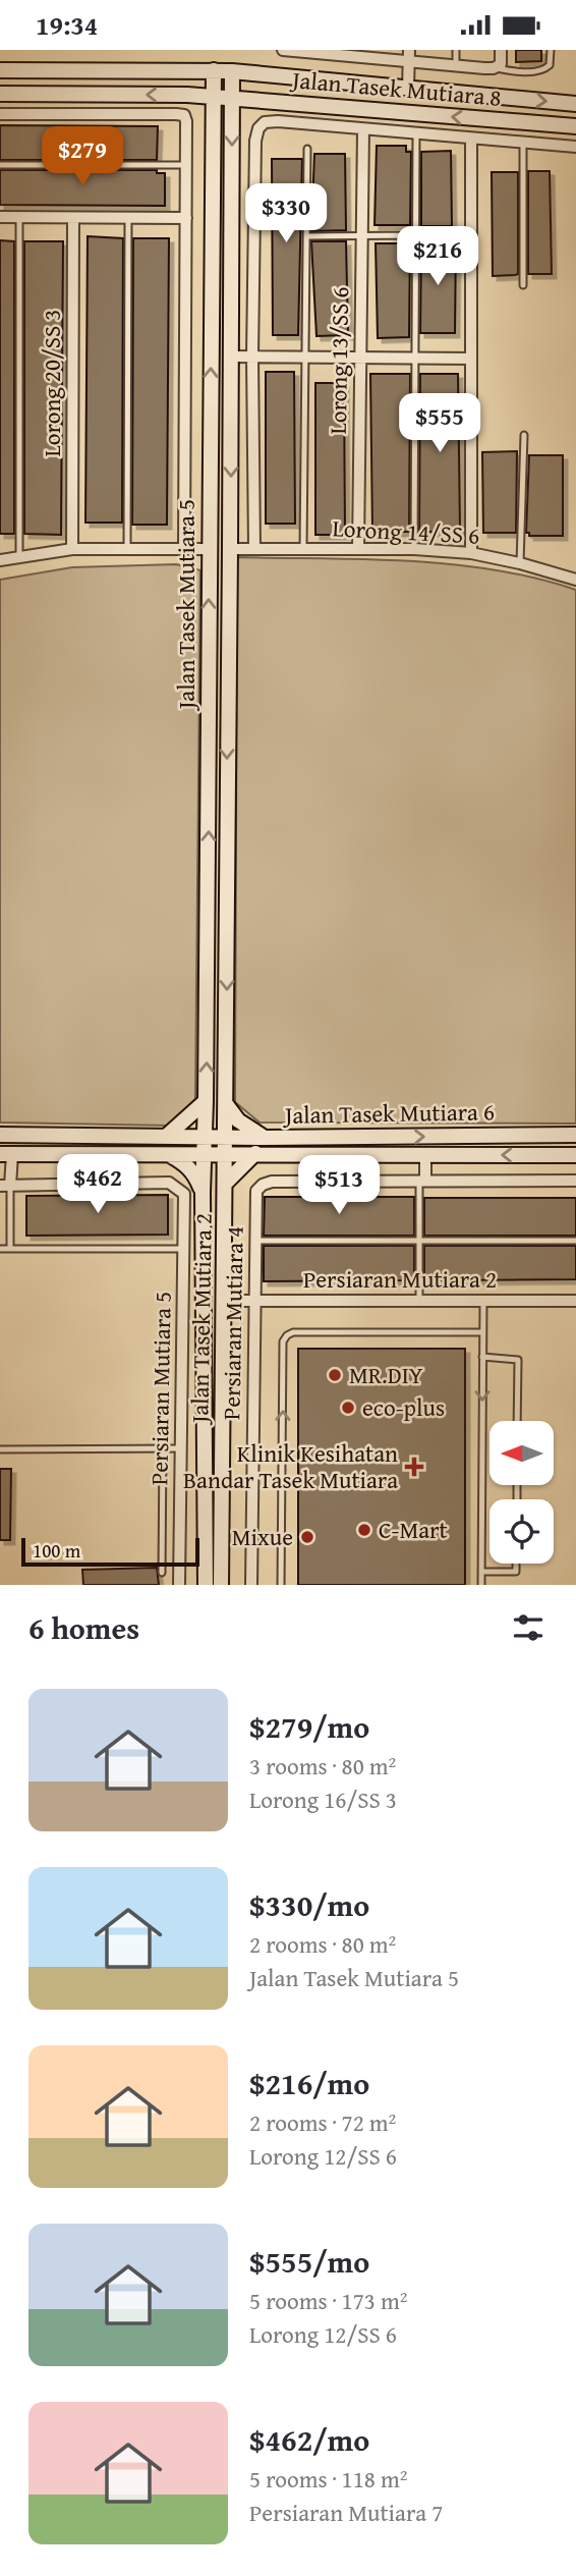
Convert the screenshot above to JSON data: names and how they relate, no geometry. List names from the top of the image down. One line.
{"streets":{"street":["Jalan Tasek Mutiara 8","Lorong 13/SS 6","Lorong 20/SS 3","Lorong 14/SS 6","Jalan Tasek Mutiara 5","Jalan Tasek Mutiara 6","Persiaran Mutiara 2","Jalan Tasek Mutiara 2","Persiaran Mutiara 4","Persiaran Mutiara 5"]},"crossings":[["Jalan Tasek Mutiara 8","Lorong 13/SS 6"],["Jalan Tasek Mutiara 8","Jalan Tasek Mutiara 5"],["Lorong 13/SS 6","Lorong 14/SS 6"],["Lorong 14/SS 6","Jalan Tasek Mutiara 5"],["Jalan Tasek Mutiara 5","Jalan Tasek Mutiara 6"],["Jalan Tasek Mutiara 5","Jalan Tasek Mutiara 2"],["Jalan Tasek Mutiara 6","Jalan Tasek Mutiara 2"],["Persiaran Mutiara 2","Jalan Tasek Mutiara 2"],["Persiaran Mutiara 2","Persiaran Mutiara 4"]],"places":{"other":["MR.DIY","eco-plus","C-Mart","Mixue"],"health":["Klinik Kesihatan Bandar Tasek Mutiara"]},"scale_bar":"100 m","north":"left","page":{"status":"19:34","price":["$279","$330","$216","$555","$462","$513"],"scale":"100 m","heading":"6 homes","list":[{"name":"$279/mo","note":"3 rooms · 80 m² · Lorong 16/SS 3"},{"name":"$330/mo","note":"2 rooms · 80 m² · Jalan Tasek Mutiara 5"},{"name":"$216/mo","note":"2 rooms · 72 m² · Lorong 12/SS 6"},{"name":"$555/mo","note":"5 rooms · 173 m² · Lorong 12/SS 6"},{"name":"$462/mo","note":"5 rooms · 118 m² · Persiaran Mutiara 7"}]}}
